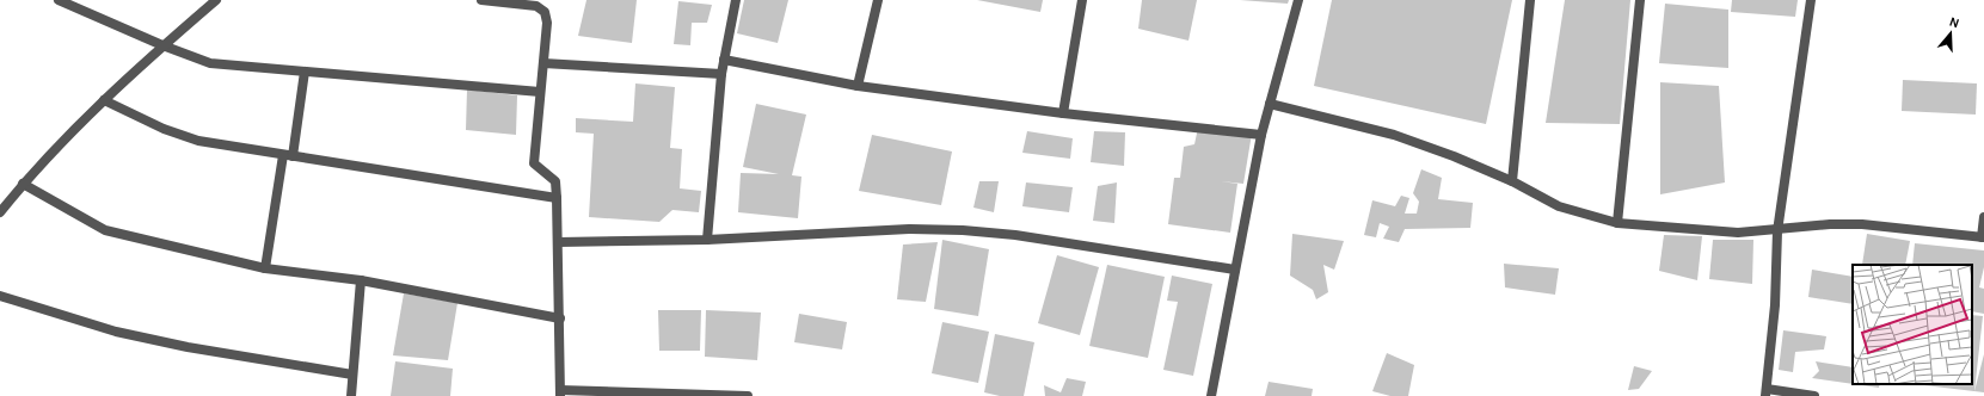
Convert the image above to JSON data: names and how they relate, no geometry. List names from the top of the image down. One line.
{"north":"top"}
